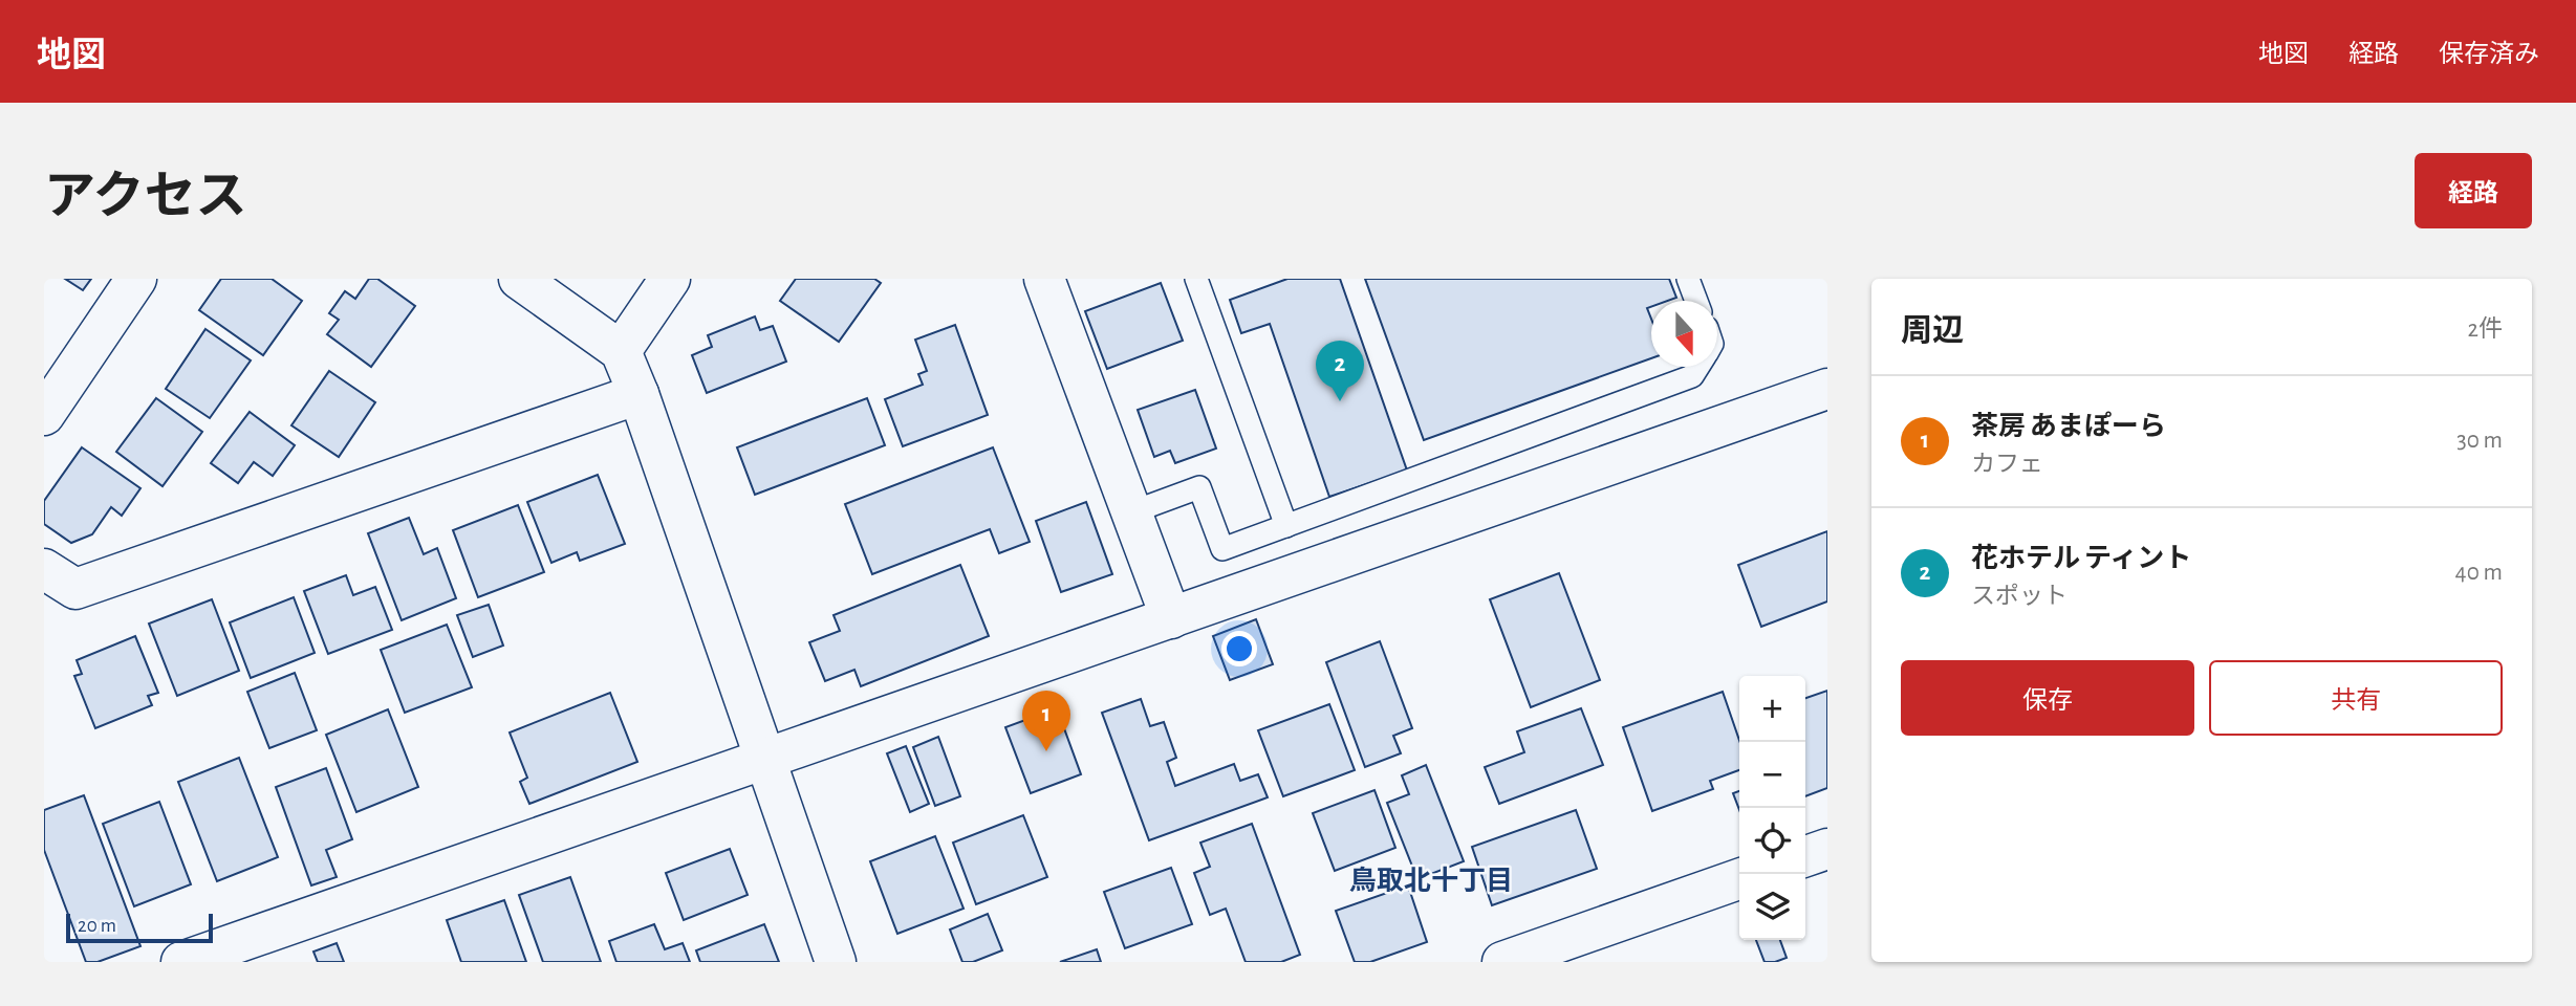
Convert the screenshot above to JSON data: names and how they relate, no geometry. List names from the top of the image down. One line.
{"districts":["鳥取北十丁目"],"scale_bar":"20 m","north":"bottom","page":{"header":"地図","nav":["地図","経路","保存済み"],"title":"アクセス","buttons":["経路",["保存","共有"]],"heading":["周辺","2件"],"pins":["2","1"],"list":[{"mark":"1","name":"茶房 あまぽーら","note":"カフェ","value":"30 m"},{"mark":"2","name":"花ホテル ティント","note":"スポット","value":"40 m"}],"map_buttons":["+","−"],"scale":"20 m"}}
